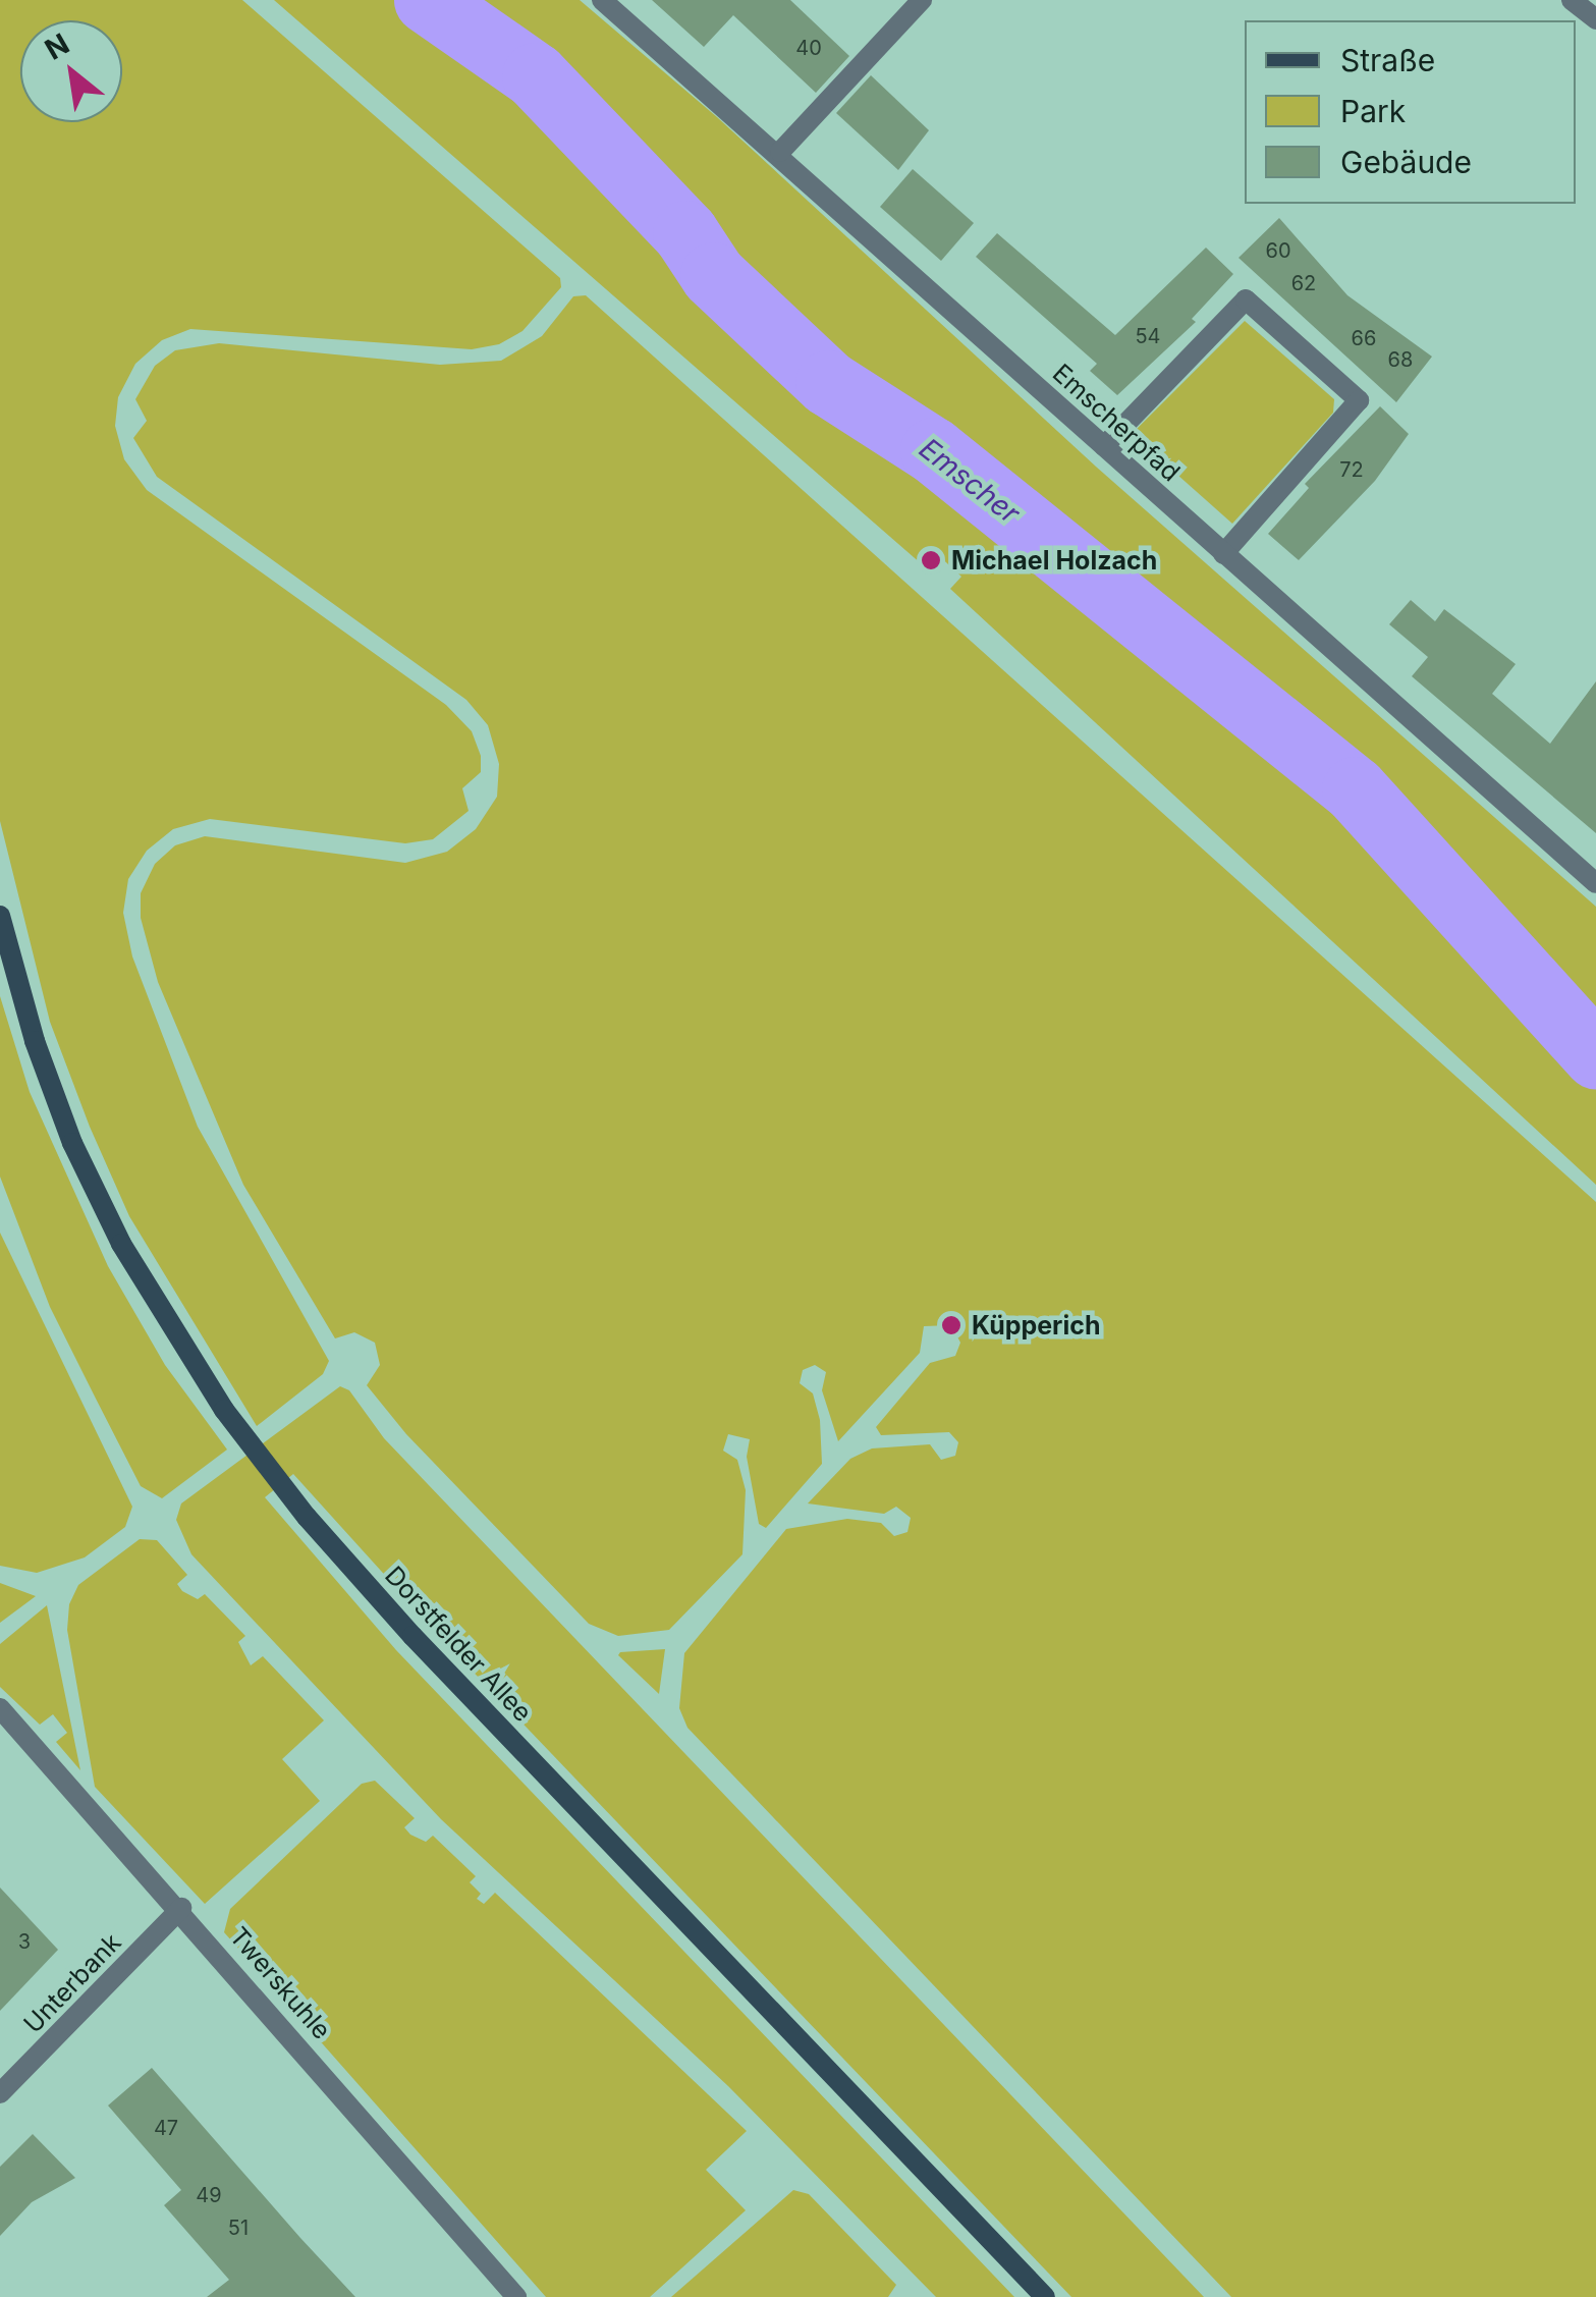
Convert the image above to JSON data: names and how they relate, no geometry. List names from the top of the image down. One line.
{"streets":{"main road":["Dorstfelder Allee"],"street":["Emscherpfad","Unterbank","Twerskuhle"]},"crossings":[["Unterbank","Twerskuhle"]],"water":["Emscher"],"places":["Michael Holzach","Küpperich"],"house_numbers":["40","60","62","54","66","68","72","3","47","49","51"],"legend":["Straße","Park","Gebäude"],"north":"top left"}
